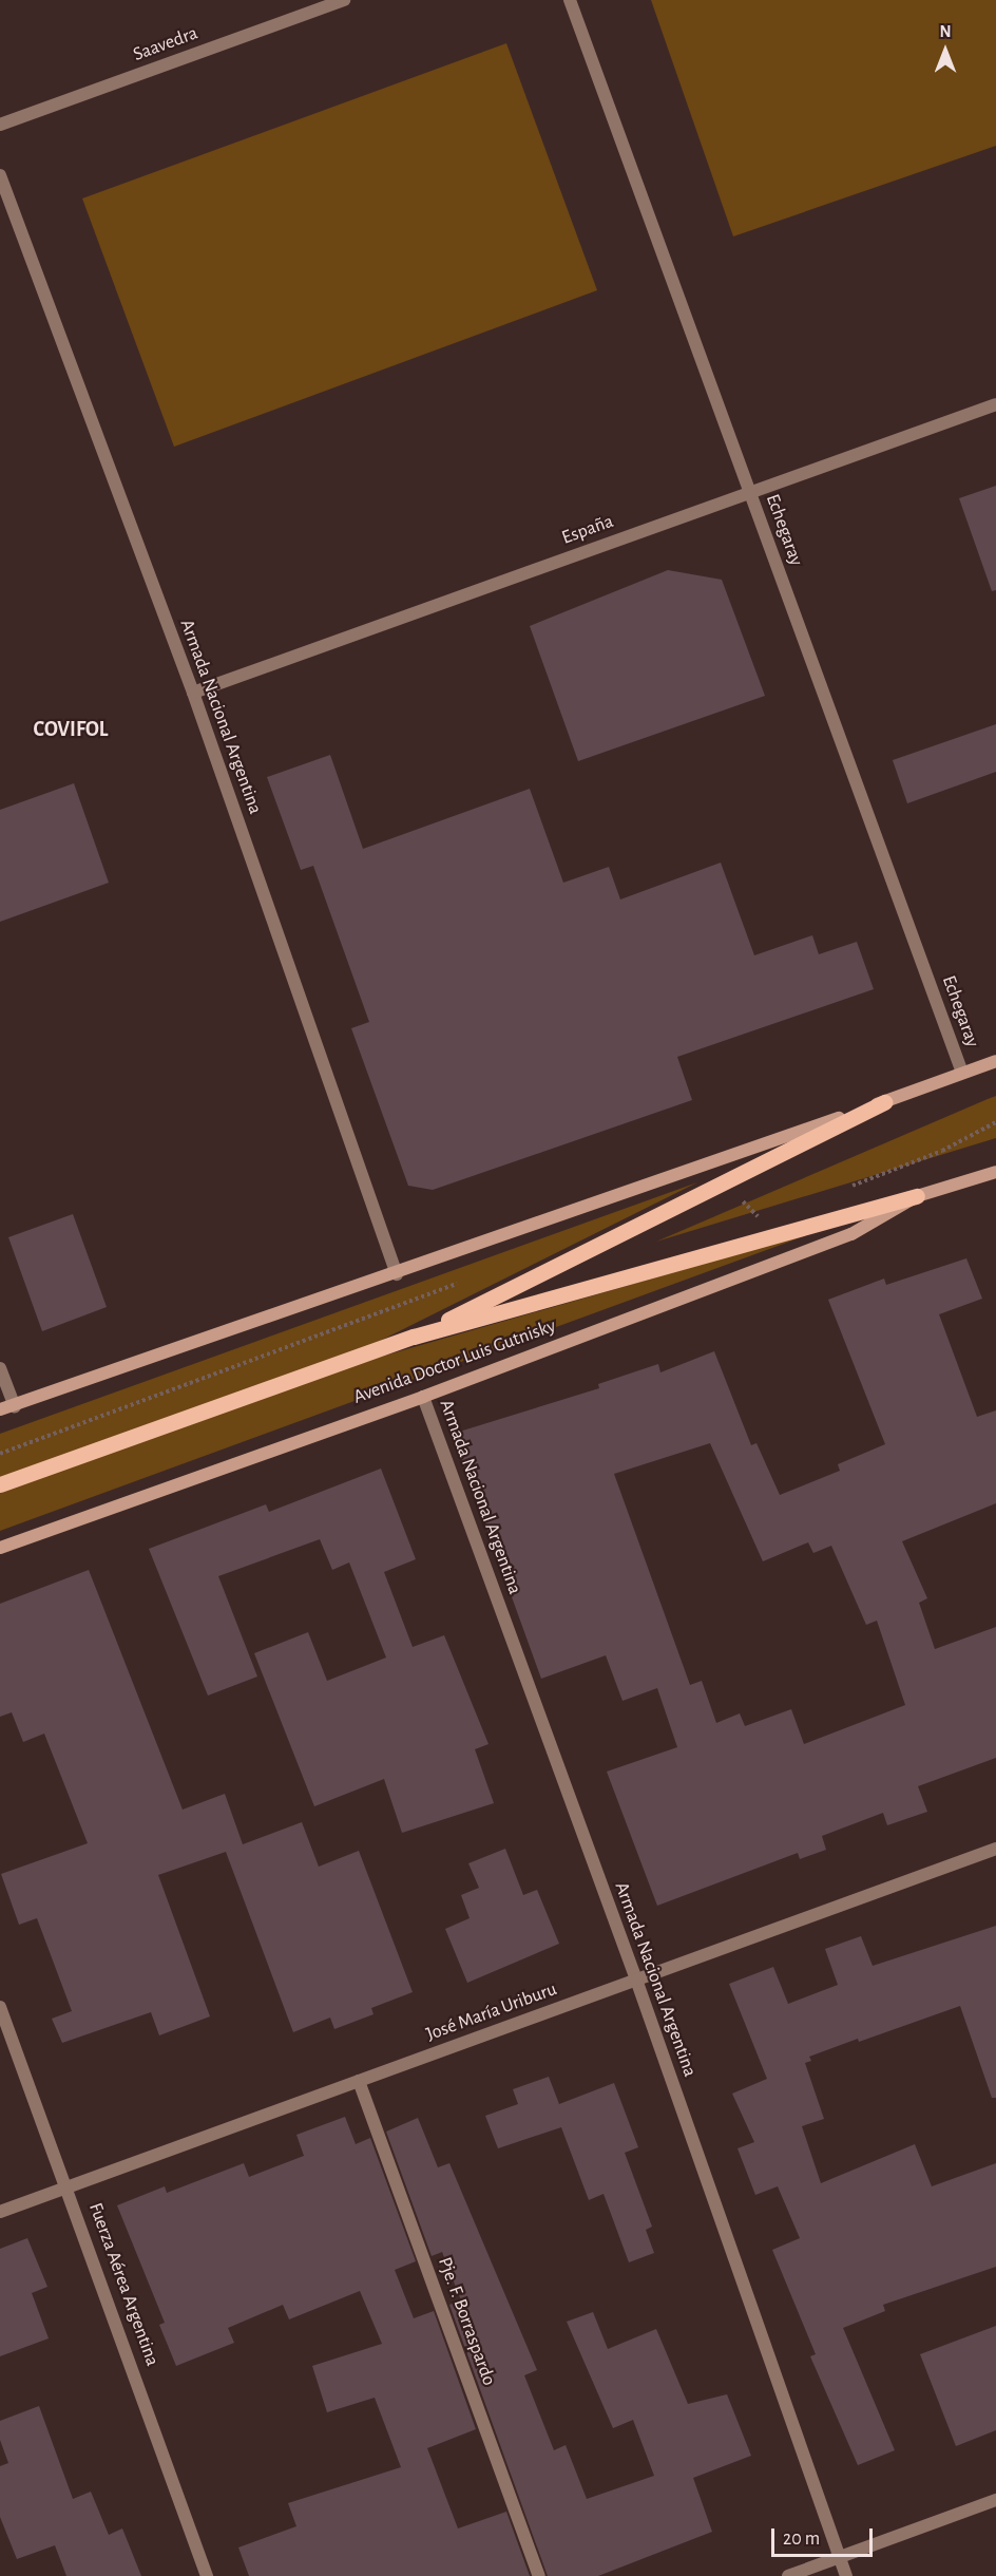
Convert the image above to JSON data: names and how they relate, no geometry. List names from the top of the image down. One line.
{"streets":{"main road":["Avenida Doctor Luis Gutnisky"],"street":["Saavedra","España","Echegaray","Armada Nacional Argentina","José María Uriburu","Fuerza Aérea Argentina","Pje. F. Borraspardo"]},"crossings":[["España","Echegaray"],["España","Armada Nacional Argentina"],["Echegaray","Avenida Doctor Luis Gutnisky"],["Armada Nacional Argentina","Avenida Doctor Luis Gutnisky"],["Armada Nacional Argentina","José María Uriburu"],["José María Uriburu","Fuerza Aérea Argentina"],["José María Uriburu","Pje. F. Borraspardo"]],"districts":["COVIFOL"],"scale_bar":"20 m","north":"top"}
